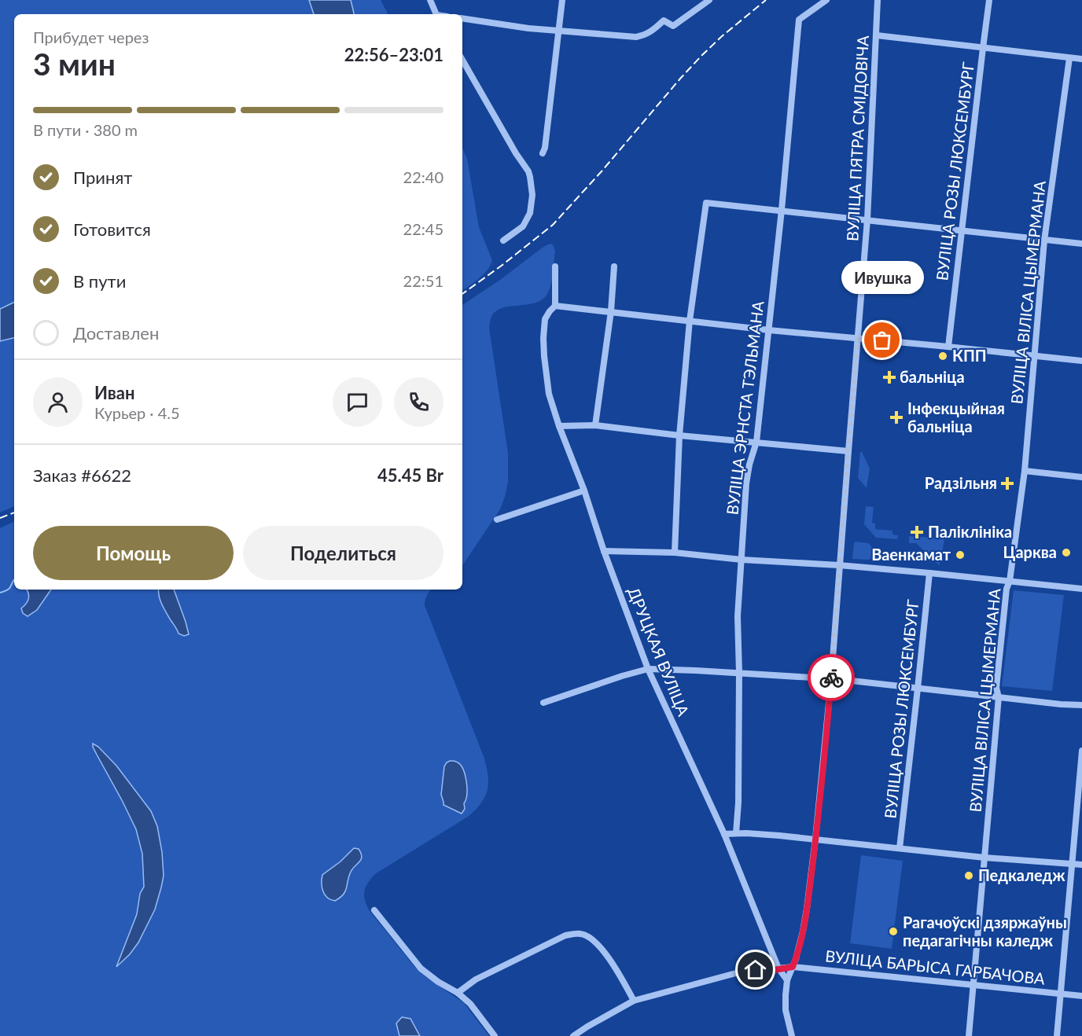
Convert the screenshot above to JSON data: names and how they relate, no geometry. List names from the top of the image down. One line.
{"streets":{"street":["ВУЛІЦА ПЯТРА СМІДОВІЧА","ВУЛІЦА РОЗЫ ЛЮКСЕМБУРГ","ВУЛІЦА ВІЛІСА ЦЫМЕРМАНА","ВУЛІЦА ЭРНСТА ТЭЛЬМАНА","ДРУЦКАЯ ВУЛІЦА","ВУЛІЦА БАРЫСА ГАРБАЧОВА"]},"crossings":[["ВУЛІЦА ПЯТРА СМІДОВІЧА","ДРУЦКАЯ ВУЛІЦА"],["ВУЛІЦА ПЯТРА СМІДОВІЧА","ВУЛІЦА БАРЫСА ГАРБАЧОВА"],["ВУЛІЦА ВІЛІСА ЦЫМЕРМАНА","ВУЛІЦА БАРЫСА ГАРБАЧОВА"],["ДРУЦКАЯ ВУЛІЦА","ВУЛІЦА БАРЫСА ГАРБАЧОВА"]],"places":{"other":["Ивушка","КПП","Царква","Ваенкамат","Педкаледж","Рагачоўскі дзяржаўны педагагічны каледж"],"health":["бальніца","Інфекцыйная бальніца","Радзільня","Паліклініка"]},"page":{"heading":["3 мин","Прибудет через","22:56–23:01"],"panel":["Иван","Курьер · 4.5","Заказ #6622","45.45 Br"],"bar":"В пути · 380 m","list":[["Принят","22:40"],["Готовится","22:45"],["В пути","22:51"],"Доставлен"],"bubble":"Ивушка","buttons":["Помощь","Поделиться"]}}
